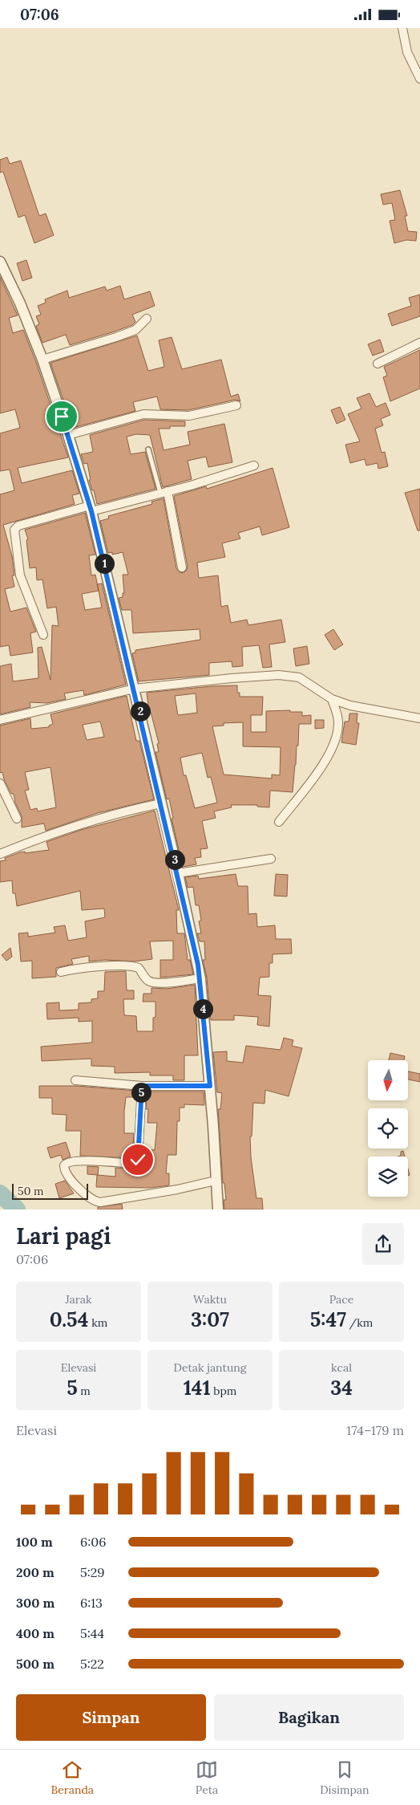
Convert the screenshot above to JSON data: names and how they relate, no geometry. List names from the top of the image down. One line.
{"scale_bar":"50 m","north":"bottom","page":{"status":"07:06","pins":["1","2","3","4","5"],"scale":"50 m","heading":["Lari pagi","07:06"],"stats":[["Jarak","0.54 km"],["Waktu","3:07"],["Pace","5:47 /km"],["Elevasi","5 m"],["Detak jantung","141 bpm"],["kcal","34"]],"chart":["Elevasi","174–179 m"],"list":[{"name":"100 m","note":"6:06"},{"name":"200 m","note":"5:29"},{"name":"300 m","note":"6:13"},{"name":"400 m","note":"5:44"},{"name":"500 m","note":"5:22"}],"buttons":["Simpan","Bagikan"],"tabs":["Beranda","Peta","Disimpan"]}}
